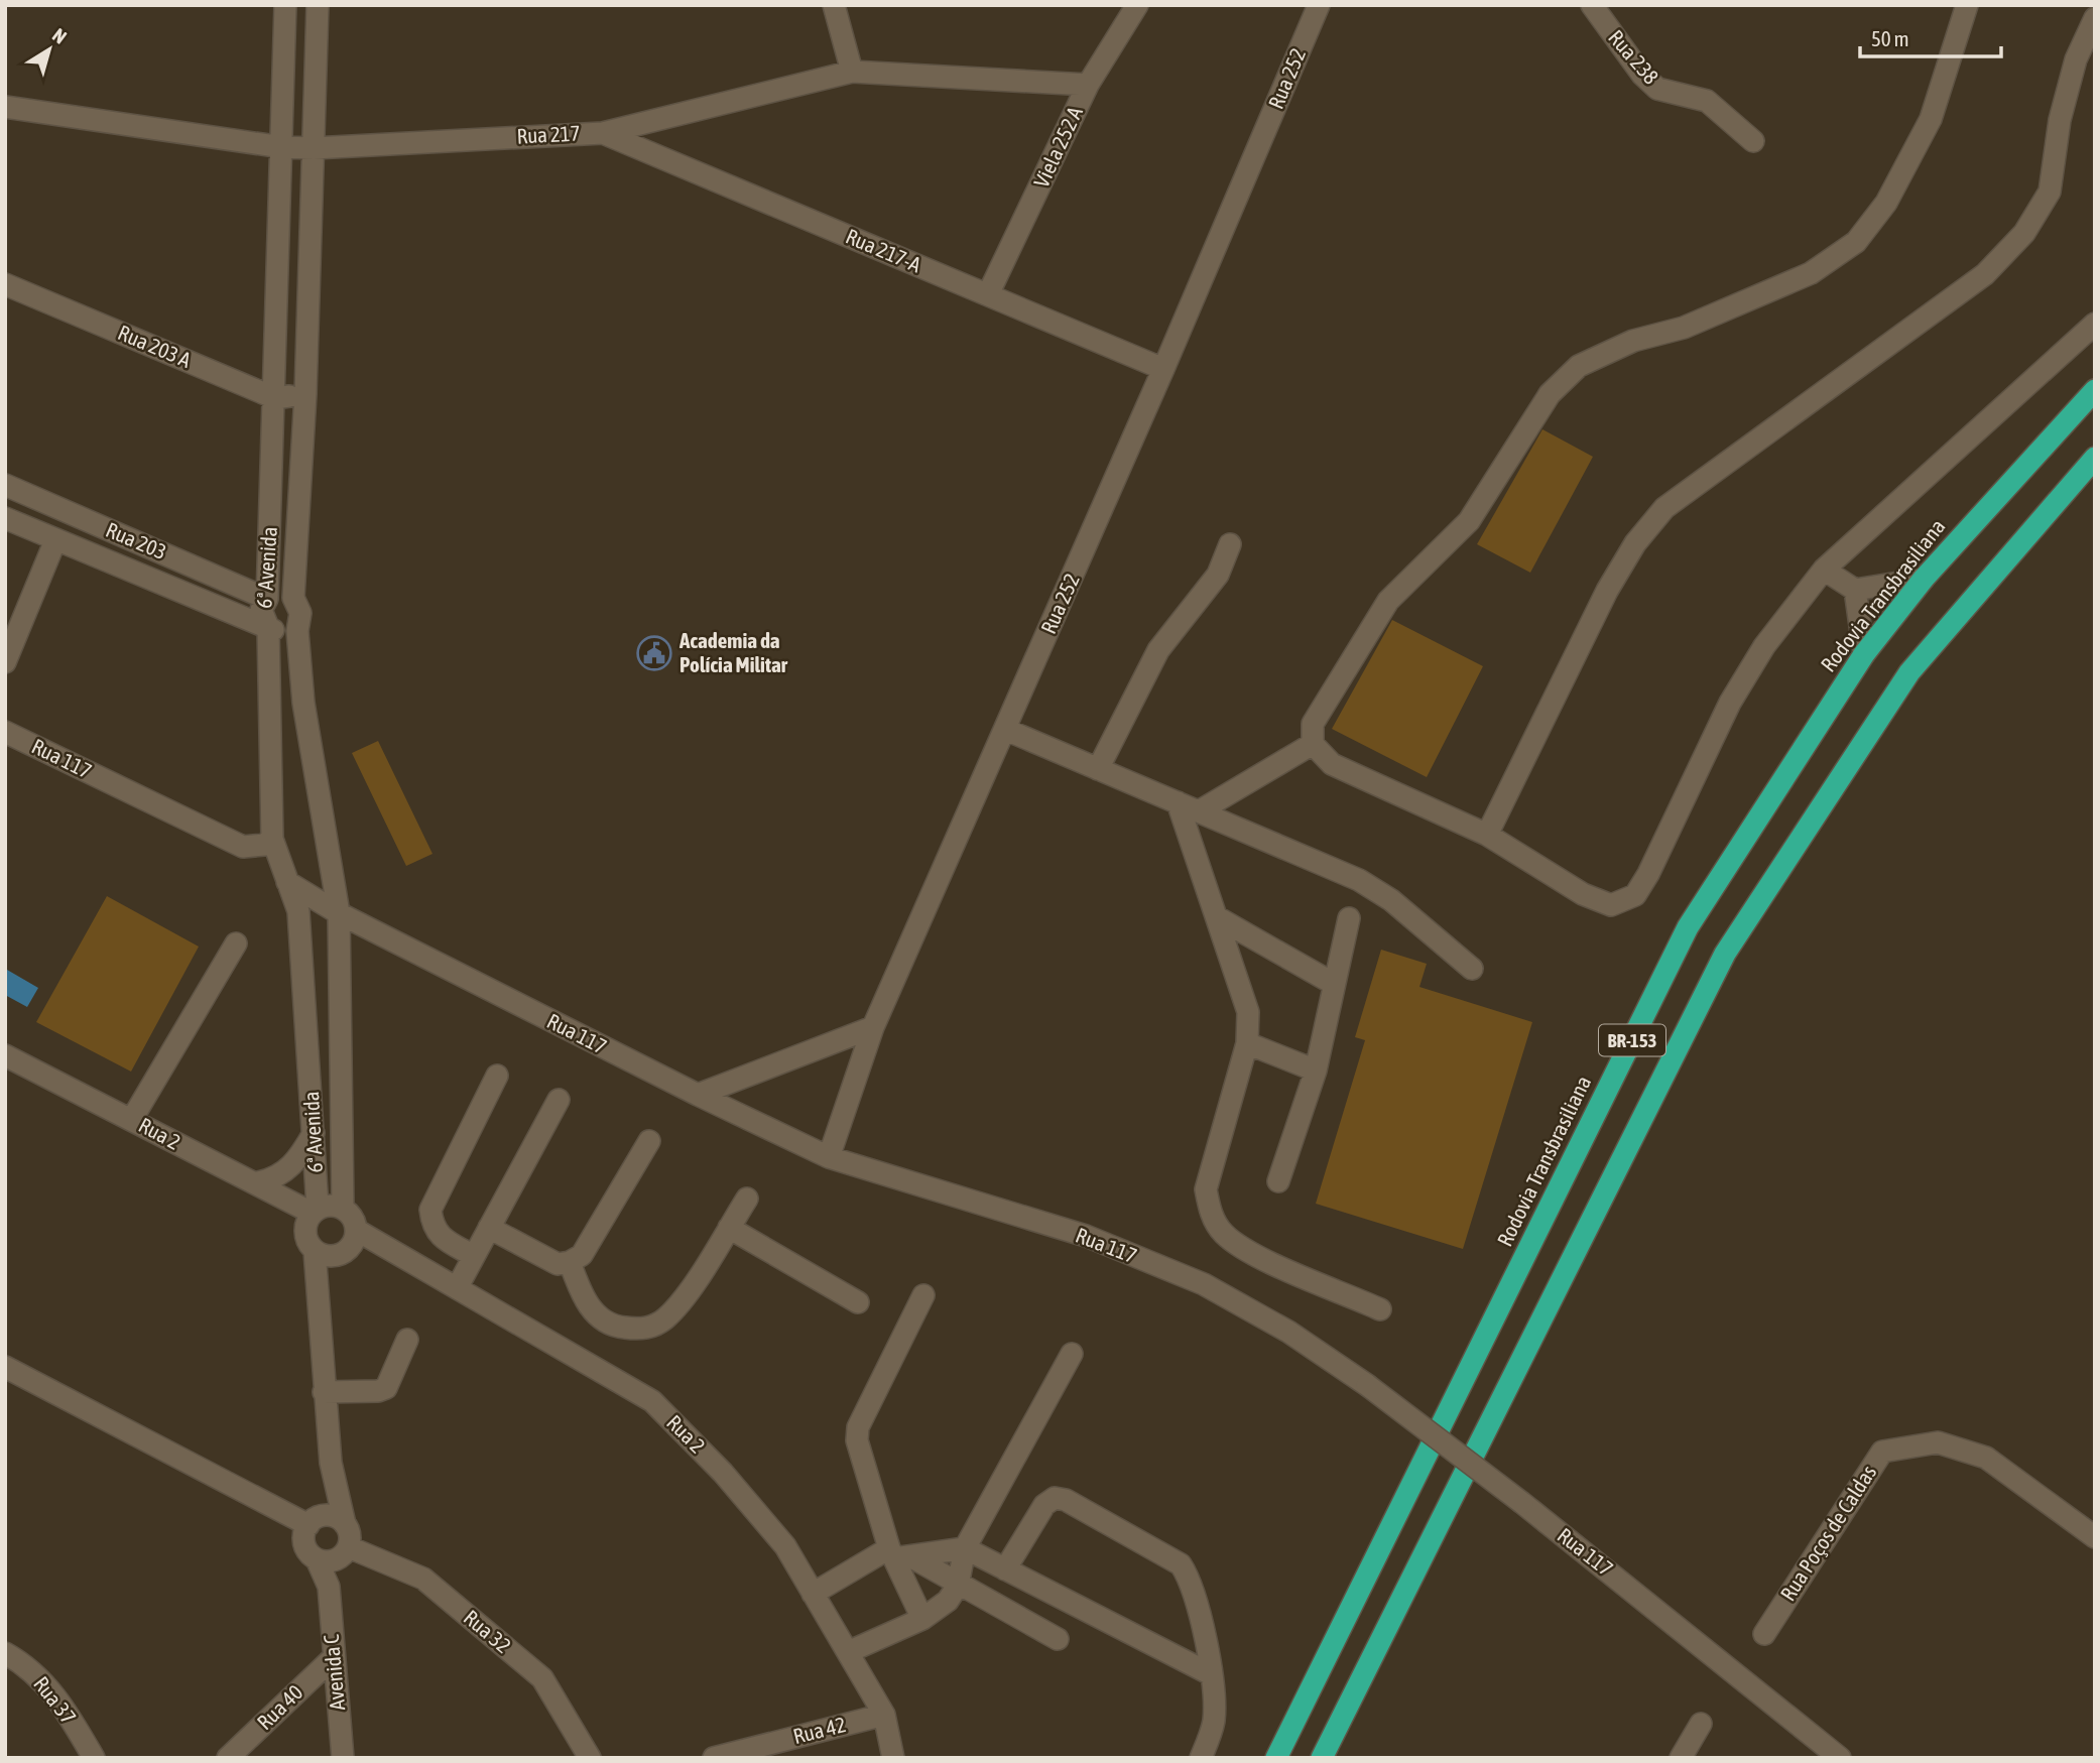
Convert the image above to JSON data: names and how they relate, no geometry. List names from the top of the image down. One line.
{"streets":{"highway":["Rodovia Transbrasiliana","BR-153"],"street":["Rua 238","Rua 252","Rua 217","Viela 252 A","Rua 217-A","Rua 203 A","Rua 203","6ª Avenida","Rua 117","Rua 2","Rua Poços de Caldas","Rua 32","Avenida C","Rua 37","Rua 40","Rua 42"]},"crossings":[["Rua 252","Rua 217-A"],["Rua 252","Rua 117"],["Rua 217","Viela 252 A"],["Rua 217","Rua 217-A"],["Rua 217","6ª Avenida"],["Viela 252 A","Rua 217-A"],["Rua 203 A","6ª Avenida"],["Rua 203","6ª Avenida"],["6ª Avenida","Rua 117"],["6ª Avenida","Rua 2"],["Rua 2","Rua 42"],["Rua 32","Avenida C"],["Avenida C","Rua 40"]],"places":{"public building":["Academia da Polícia Militar"]},"scale_bar":"50 m","north":"top right"}
